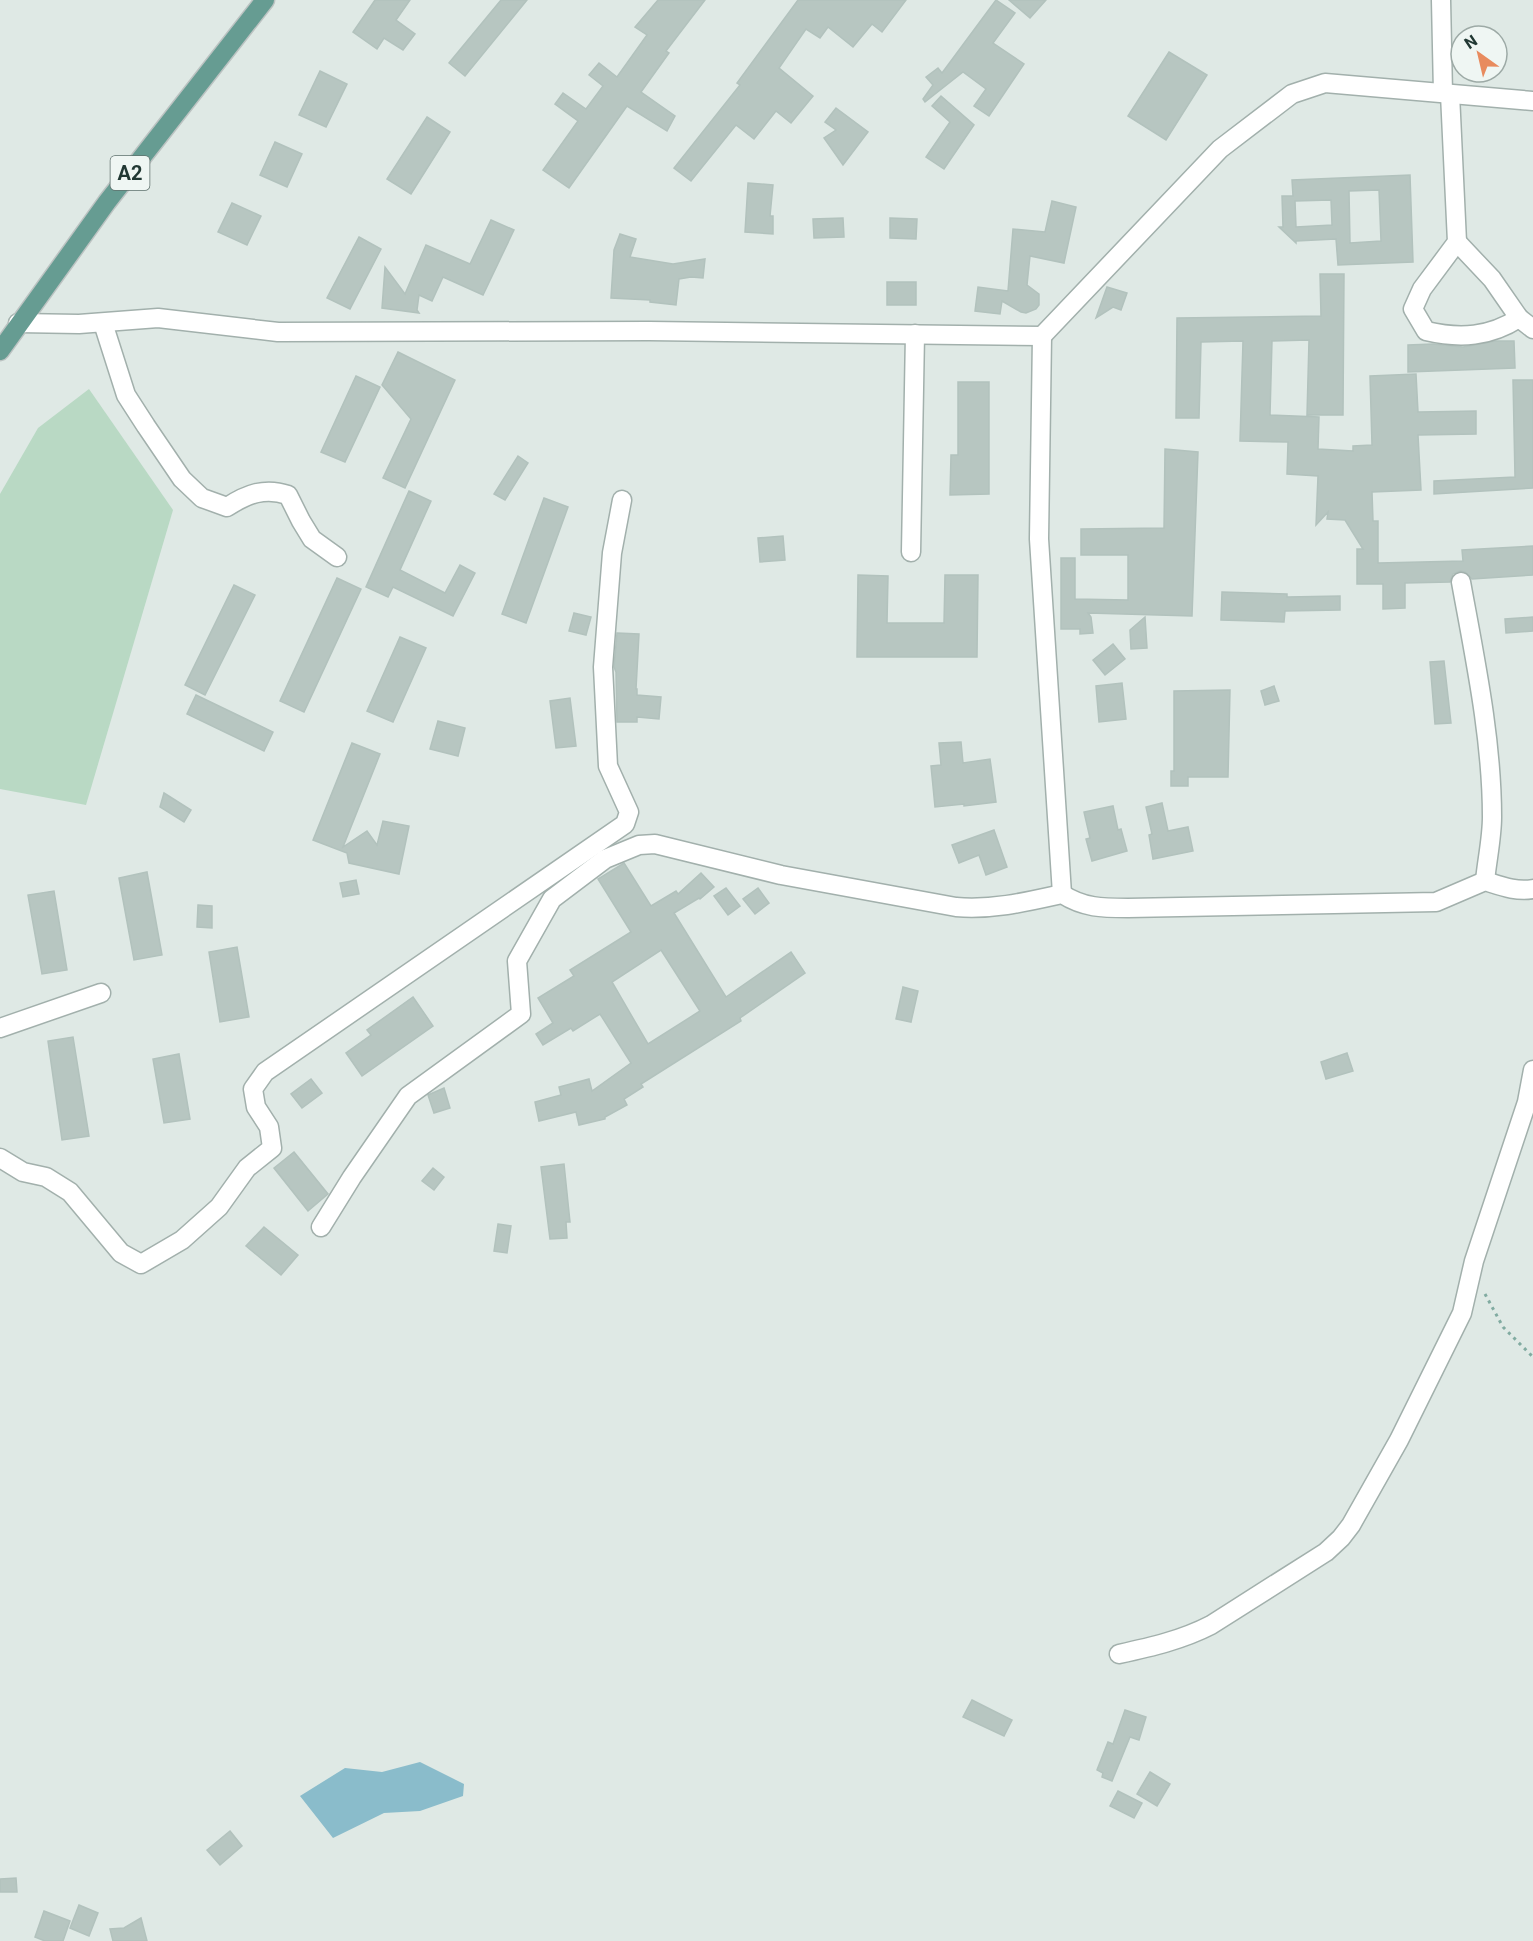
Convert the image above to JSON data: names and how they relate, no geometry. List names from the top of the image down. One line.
{"streets":{"main road":["A2"]},"north":"top left"}
